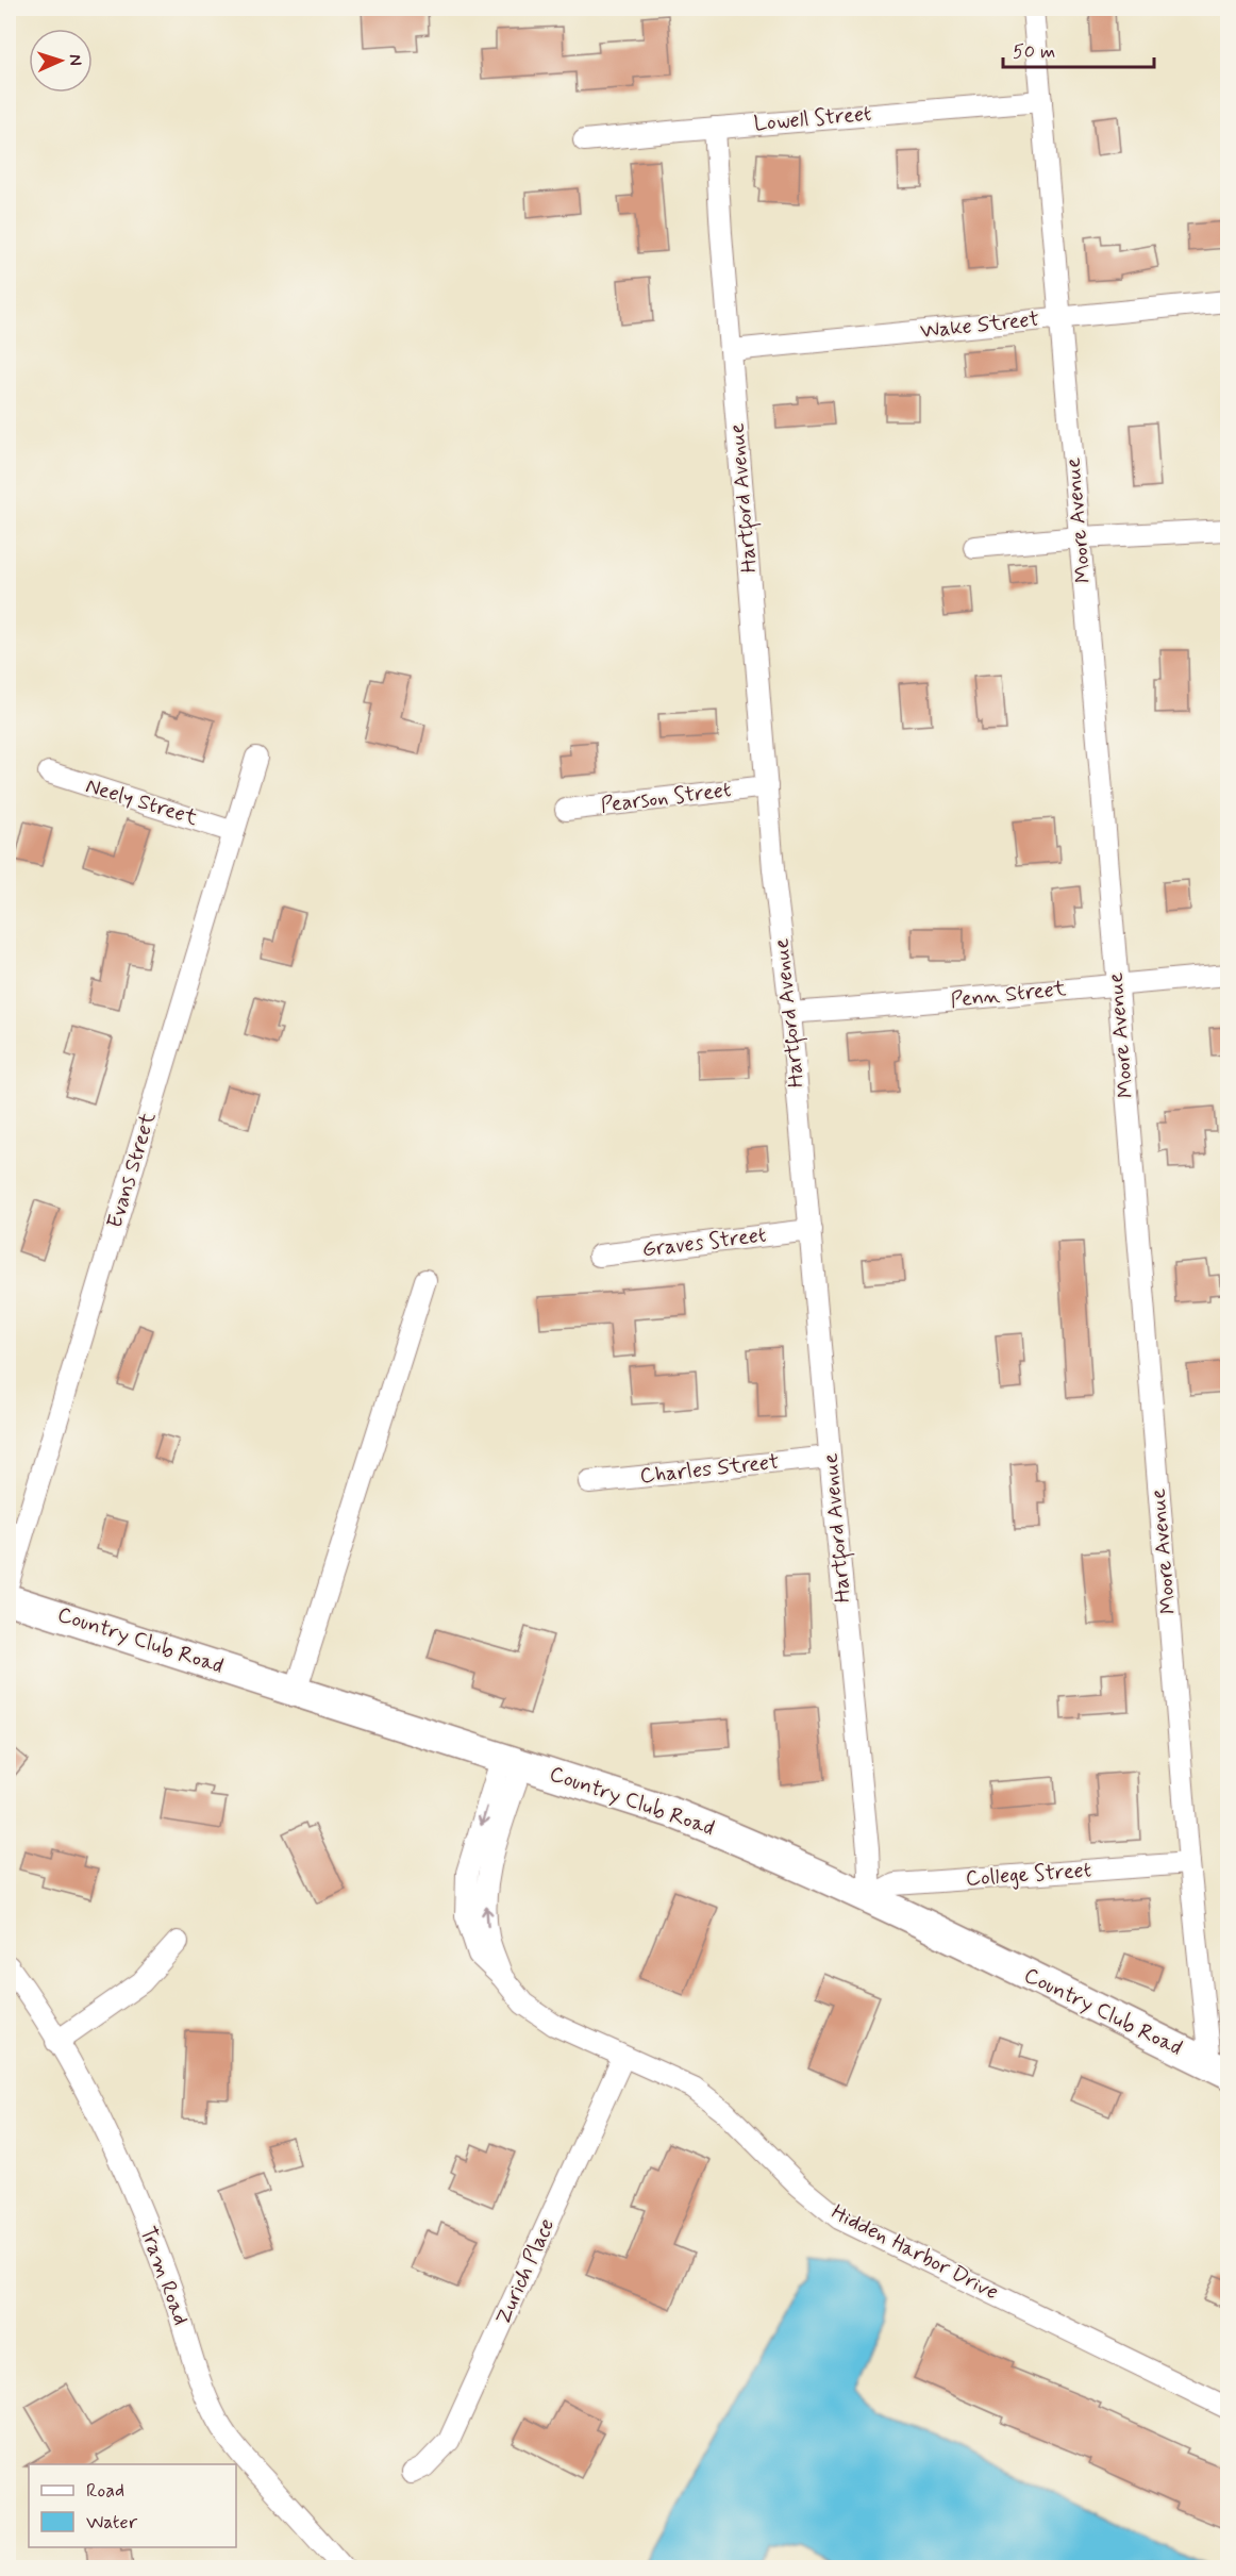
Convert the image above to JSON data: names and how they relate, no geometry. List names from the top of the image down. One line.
{"streets":{"street":["Lowell Street","Wake Street","Hartford Avenue","Moore Avenue","Pearson Street","Neely Street","Penn Street","Evans Street","Graves Street","Charles Street","Country Club Road","College Street","Hidden Harbor Drive","Zurich Place","Tram Road"]},"crossings":[["Lowell Street","Hartford Avenue"],["Lowell Street","Moore Avenue"],["Wake Street","Hartford Avenue"],["Wake Street","Moore Avenue"],["Hartford Avenue","Pearson Street"],["Hartford Avenue","Penn Street"],["Hartford Avenue","Graves Street"],["Hartford Avenue","Charles Street"],["Hartford Avenue","Country Club Road"],["Hartford Avenue","College Street"],["Moore Avenue","Penn Street"],["Moore Avenue","Country Club Road"],["Moore Avenue","College Street"],["Neely Street","Evans Street"],["Country Club Road","College Street"],["Country Club Road","Hidden Harbor Drive"],["Hidden Harbor Drive","Zurich Place"]],"legend":["Road","Water"],"scale_bar":"50 m","north":"right"}
